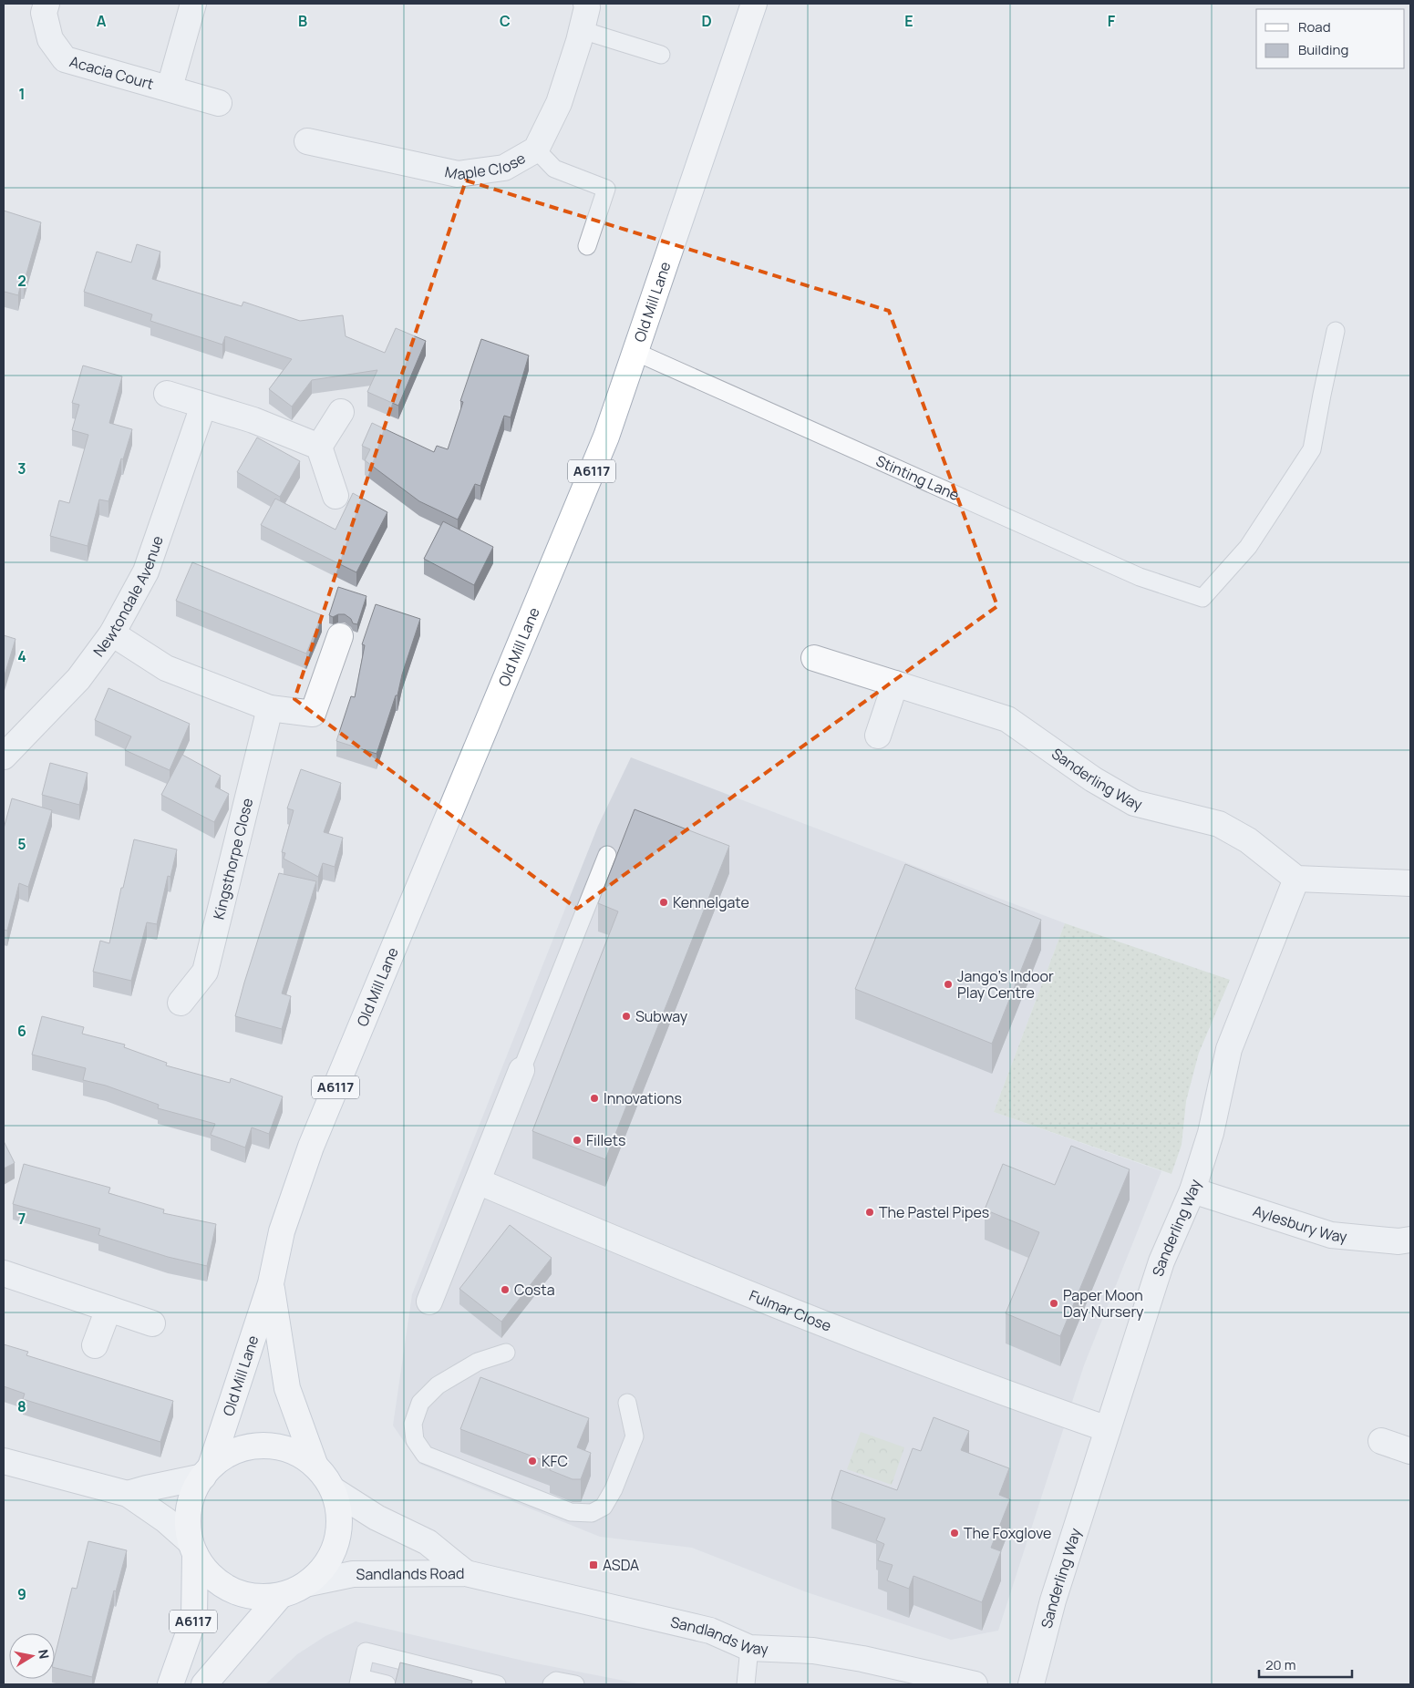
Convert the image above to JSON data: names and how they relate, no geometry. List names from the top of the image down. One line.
{"streets":{"main road":["Old Mill Lane","A6117"],"street":["Acacia Court","Maple Close","Newtondale Avenue","Sanderling Way","Kingsthorpe Close","Aylesbury Way","Fulmar Close","Sandlands Road","Sandlands Way"],"lane":["Stinting Lane"]},"crossings":[["Old Mill Lane","Stinting Lane"],["Old Mill Lane","Sandlands Road"],["Sanderling Way","Aylesbury Way"],["Sanderling Way","Fulmar Close"],["Sandlands Road","Sandlands Way"]],"places":{"other":["Kennelgate","Jango's Indoor Play Centre","Subway","Innovations","Fillets","The Pastel Pipes","Costa","Paper Moon Day Nursery","KFC","The Foxglove"],"transit":["ASDA"]},"legend":["Road","Building"],"scale_bar":"20 m","north":"right","grid":{"columns":["A","B","C","D","E","F"],"rows":["1","2","3","4","5","6","7","8","9"]}}
